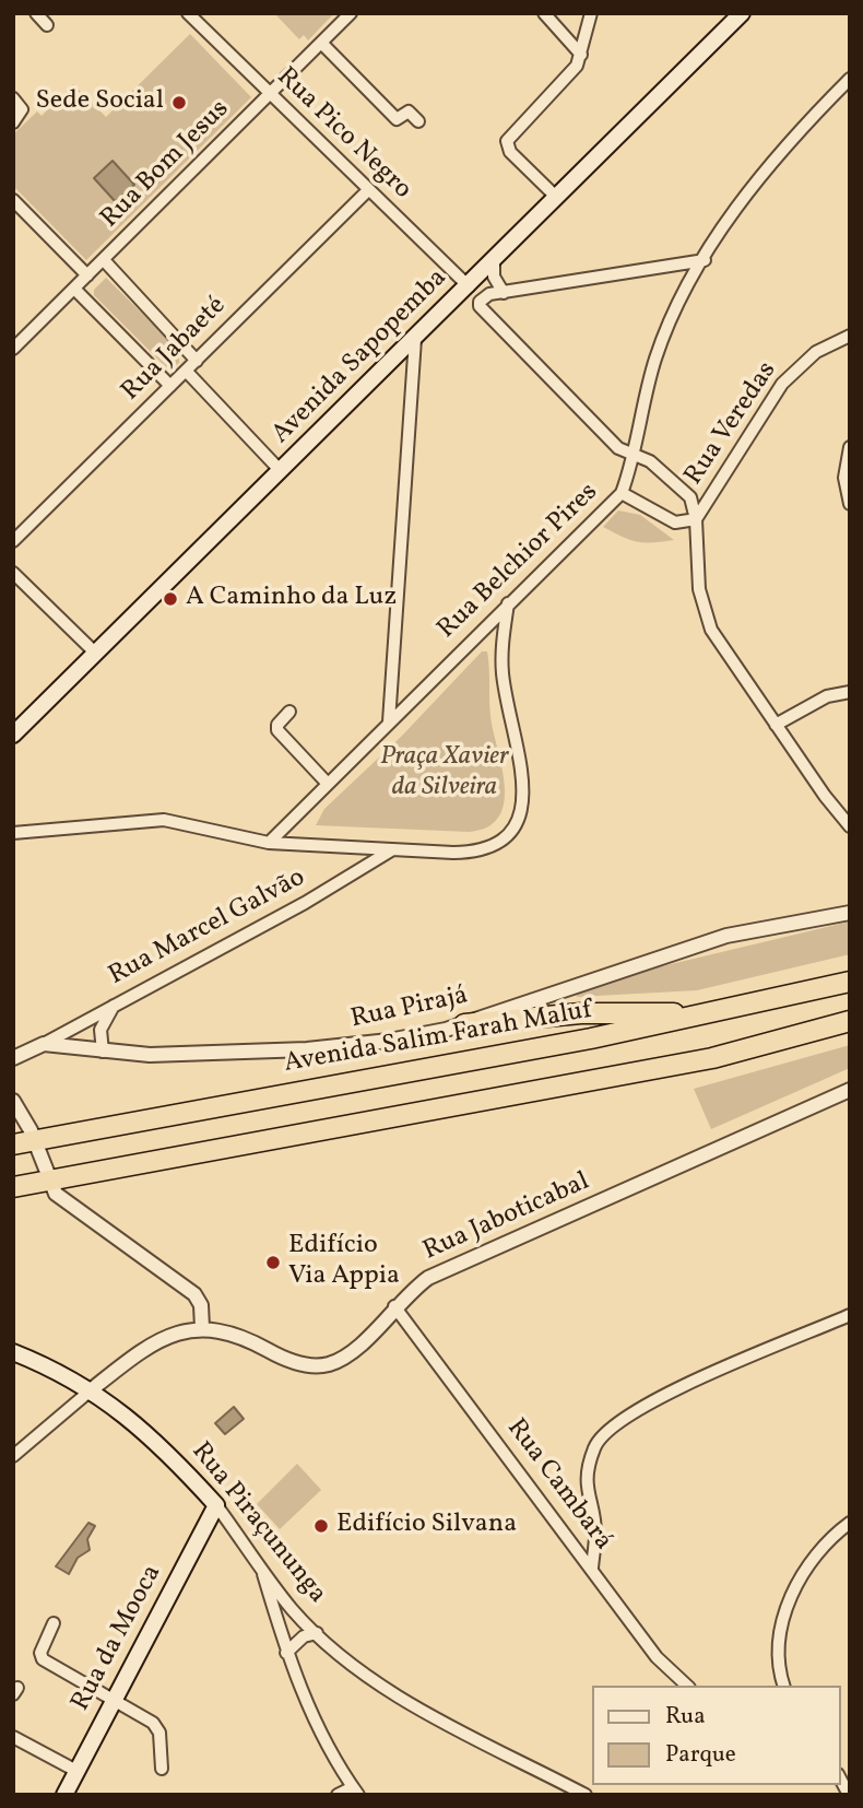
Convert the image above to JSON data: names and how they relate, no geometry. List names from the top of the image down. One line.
{"streets":{"highway":["Avenida Salim Farah Maluf"],"main road":["Avenida Sapopemba","Rua Piraçununga","Rua da Mooca"],"street":["Rua Pico Negro","Rua Bom Jesus","Rua Jabaeté","Rua Veredas","Rua Belchior Pires","Rua Marcel Galvão","Rua Pirajá","Rua Jaboticabal","Rua Cambará"]},"crossings":[["Rua Pico Negro","Rua Bom Jesus"],["Rua Pico Negro","Rua Jabaeté"],["Rua Pico Negro","Avenida Sapopemba"],["Rua Marcel Galvão","Rua Pirajá"],["Rua Jaboticabal","Rua Cambará"],["Rua Jaboticabal","Rua Piraçununga"],["Rua Piraçununga","Rua da Mooca"]],"parks":["Praça Xavier da Silveira"],"places":["Sede Social","A Caminho da Luz","Edifício Via Appia","Edifício Silvana"],"legend":["Rua","Parque"]}
